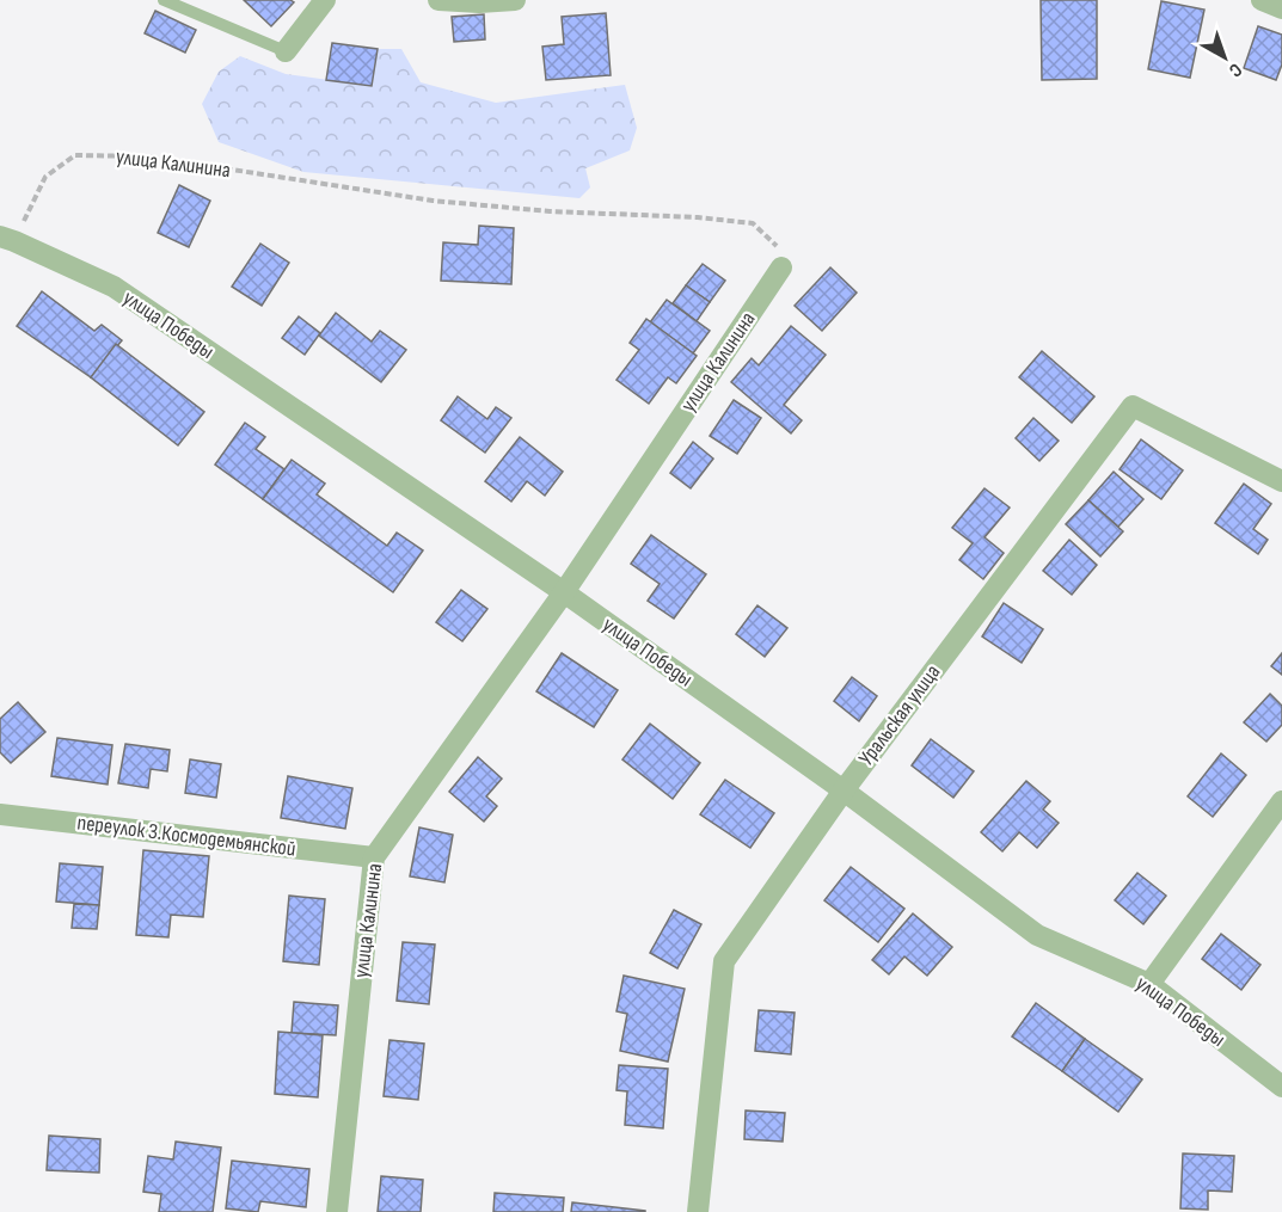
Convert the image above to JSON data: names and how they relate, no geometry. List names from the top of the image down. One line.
{"streets":{"street":["улица Калинина","улица Победы","Уральская улица","переулок З.Космодемьянской"]},"crossings":[["улица Калинина","улица Победы"],["улица Калинина","переулок З.Космодемьянской"],["улица Победы","Уральская улица"]],"north":"bottom right"}
